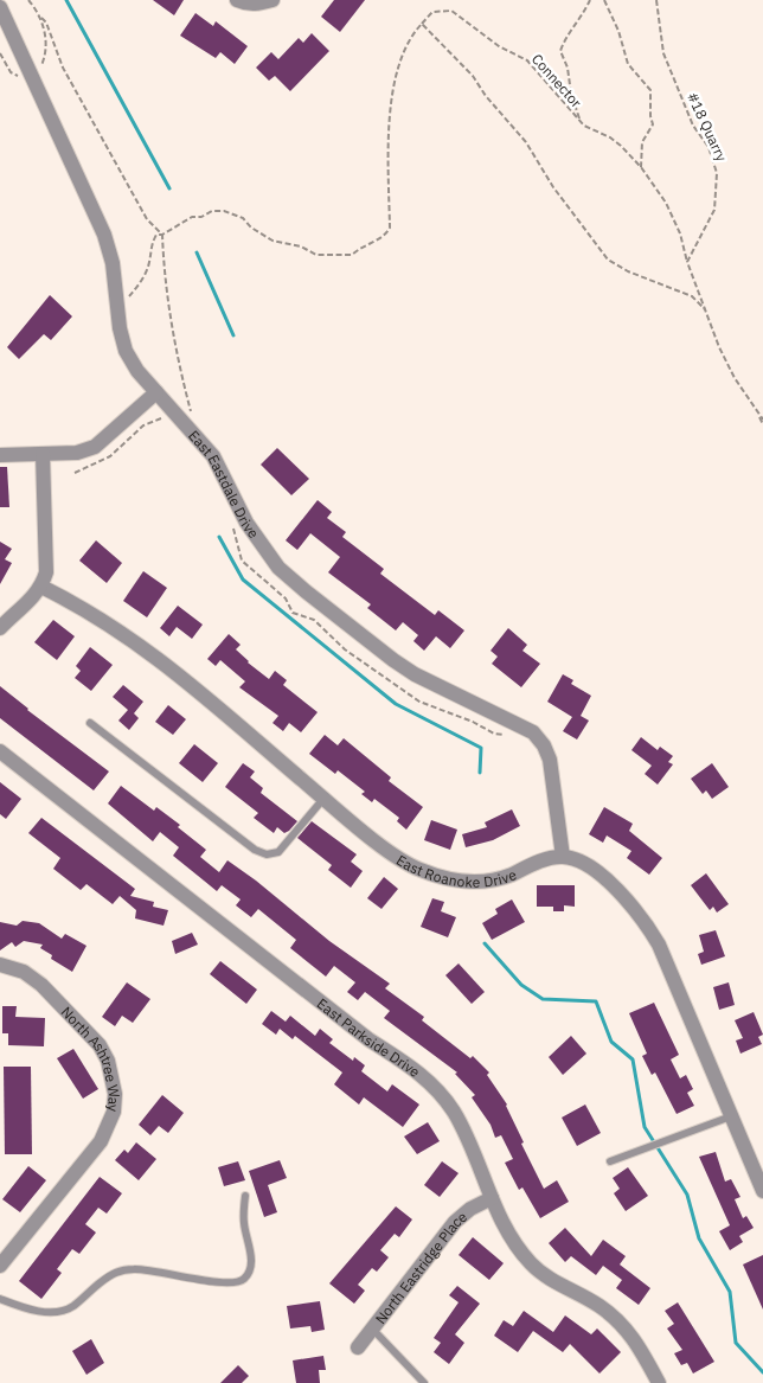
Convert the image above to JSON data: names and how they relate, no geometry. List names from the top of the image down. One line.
{"streets":{"street":["East Eastdale Drive","East Roanoke Drive","East Parkside Drive","North Ashtree Way","North Eastridge Place"],"path":["Connector","#18 Quarry"]},"crossings":[["Connector","#18 Quarry"],["East Eastdale Drive","East Roanoke Drive"],["East Parkside Drive","North Eastridge Place"]]}
